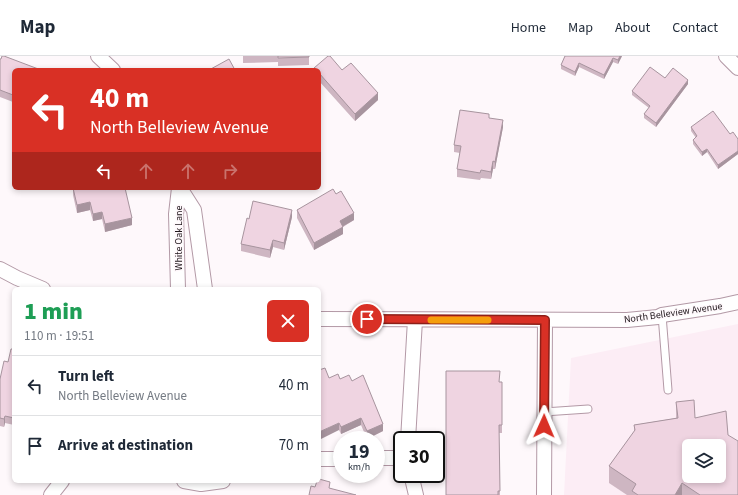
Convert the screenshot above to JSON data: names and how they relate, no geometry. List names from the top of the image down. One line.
{"streets":{"street":["White Oak Lane","North Belleview Avenue"]},"page":{"header":"Map","nav":["Home","Map","About","Contact"],"turn":["40 m","North Belleview Avenue"],"heading":["1 min","110 m · 19:51"],"list":[{"name":"Turn left","note":"North Belleview Avenue","value":"40 m"},{"name":"Arrive at destination","value":"70 m"}],"speed":"19 km/h","limit":"30"}}
